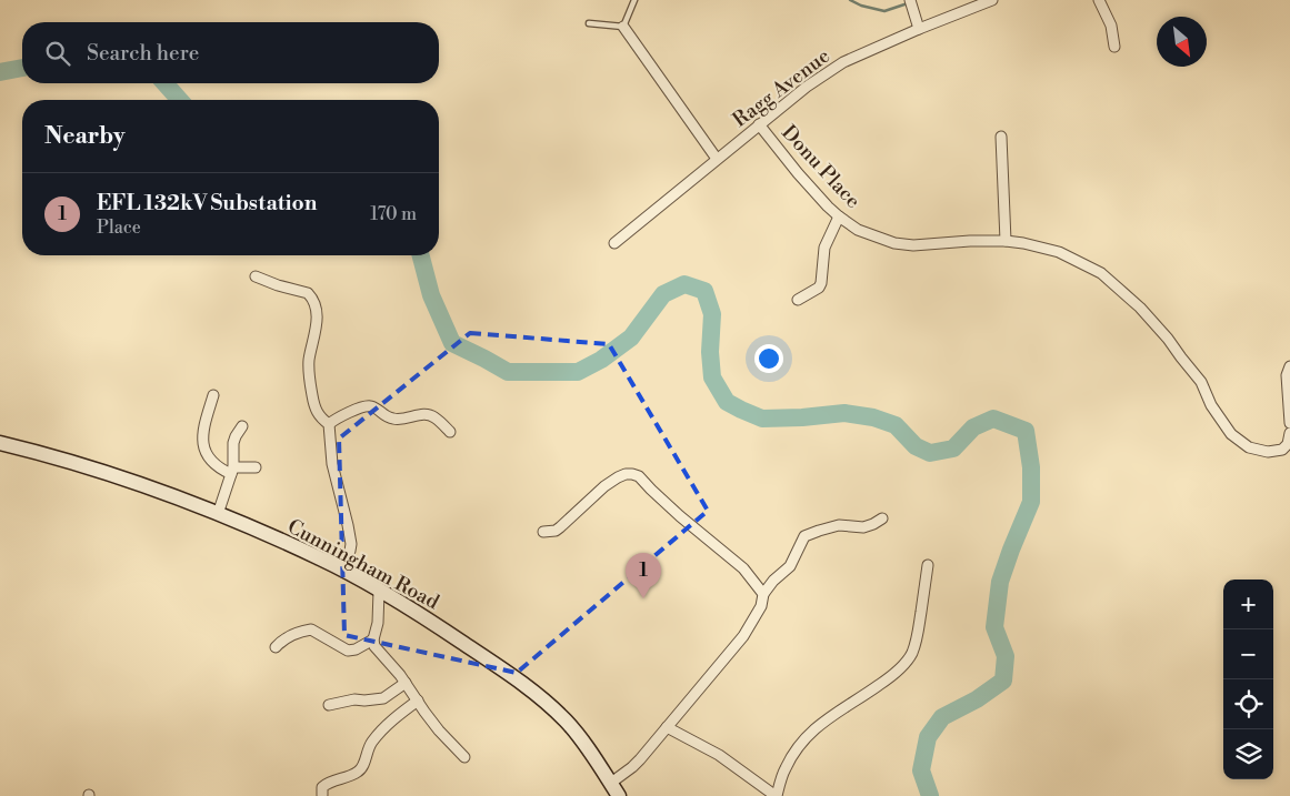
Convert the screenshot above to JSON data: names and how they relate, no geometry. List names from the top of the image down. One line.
{"streets":{"main road":["Cunningham Road"],"street":["Ragg Avenue","Donu Place"]},"crossings":[["Ragg Avenue","Donu Place"]],"north":"bottom right","page":{"search":"Search here","heading":"Nearby","list":[{"mark":"1","name":"EFL 132kV Substation","note":"Place","value":"170 m"}],"pins":"1","map_buttons":["+","−"]}}
